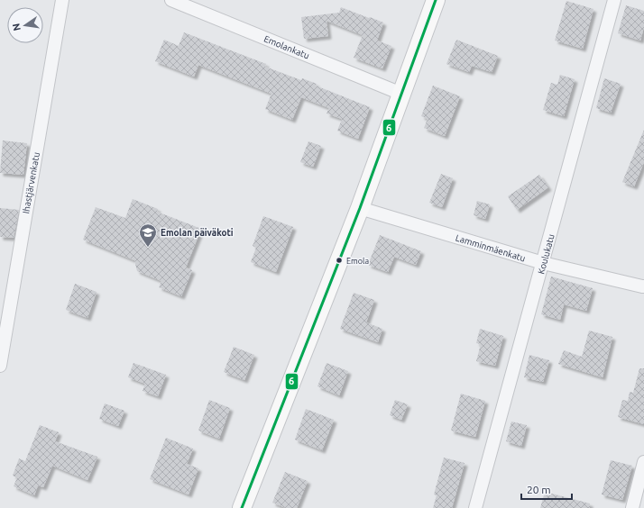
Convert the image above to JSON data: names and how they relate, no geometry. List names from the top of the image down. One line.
{"streets":{"street":["Emolankatu","Ihastjärvenkatu","Lamminmäenkatu","Koulukatu"]},"crossings":[["Lamminmäenkatu","Koulukatu"]],"places":{"school or university":["Emolan päiväkoti"],"other":["Emola"]},"lines":["transit line 6"],"scale_bar":"20 m","north":"left"}
